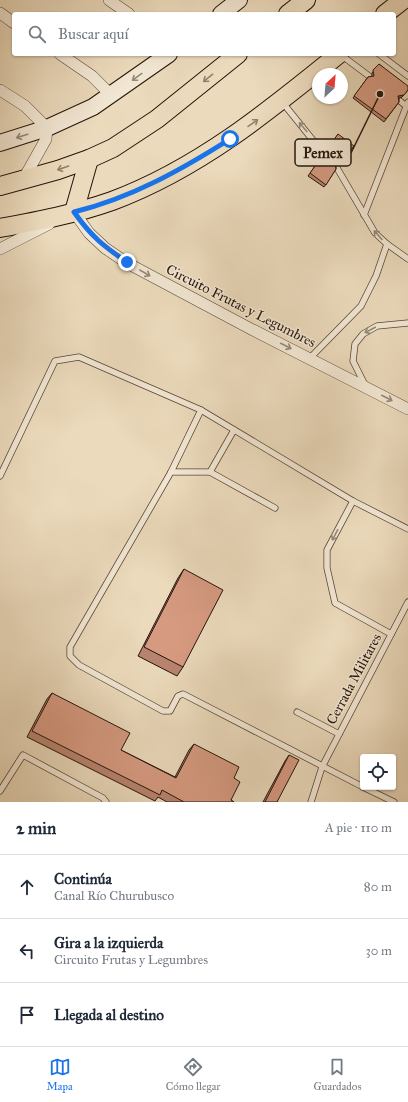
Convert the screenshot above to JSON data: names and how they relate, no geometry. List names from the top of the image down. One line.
{"streets":{"street":["Circuito Frutas y Legumbres"],"lane":["Cerrada Militares"]},"one_way":["Circuito Frutas y Legumbres"],"places":["Pemex"],"north":"top right","page":{"search":"Buscar aquí","heading":["2 min","A pie · 110 m"],"list":[["Continúa","Canal Río Churubusco","80 m"],["Gira a la izquierda","Circuito Frutas y Legumbres","30 m"],"Llegada al destino"],"nav":["Mapa","Cómo llegar","Guardados"]}}
